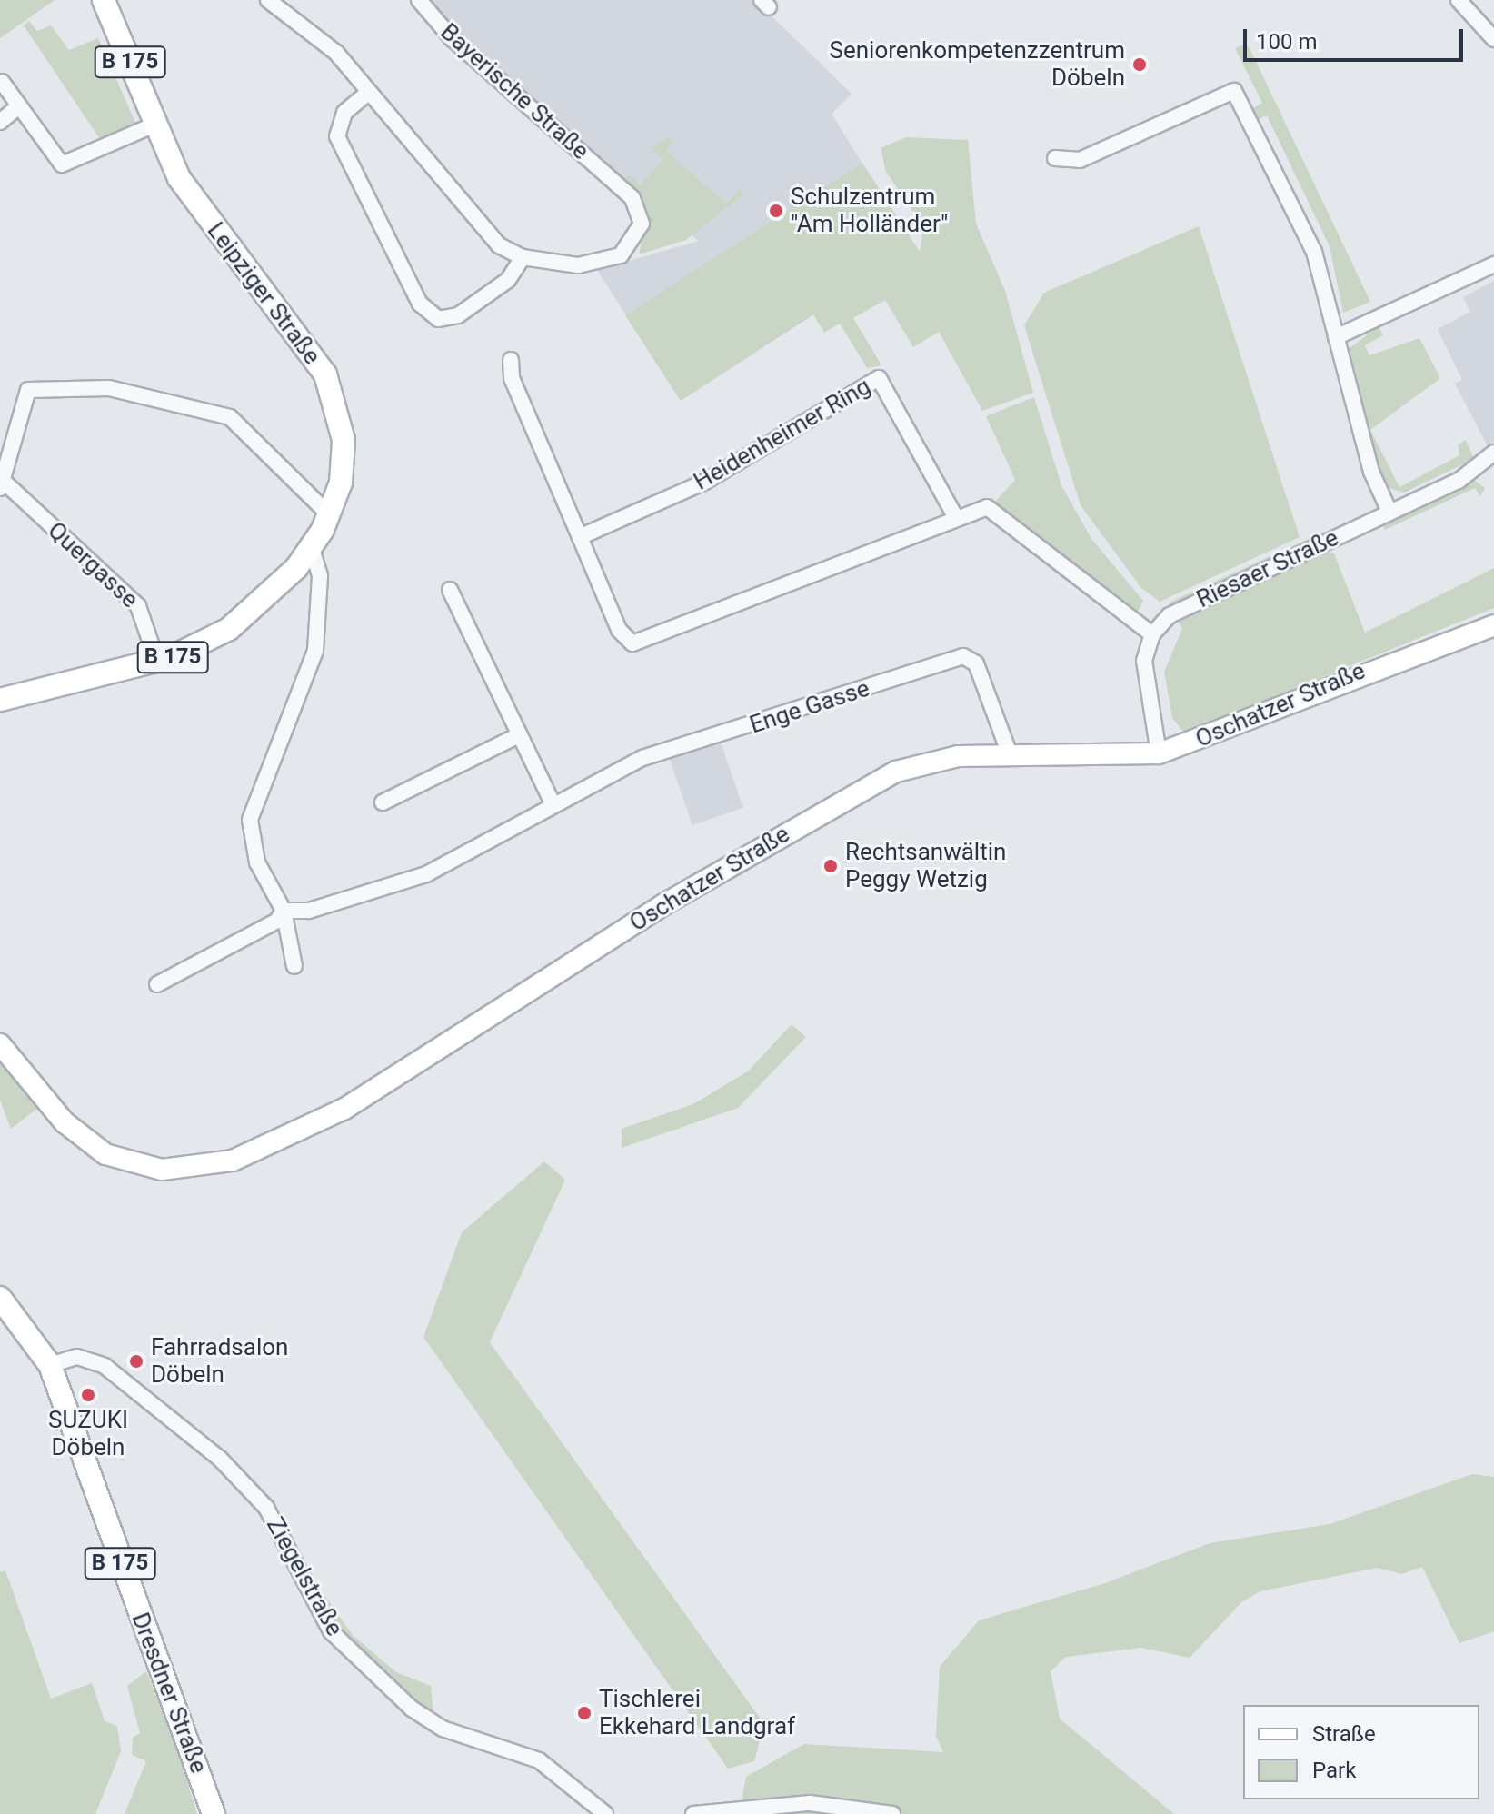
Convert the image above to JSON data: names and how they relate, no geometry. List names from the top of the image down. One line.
{"streets":{"main road":["B 175","Leipziger Straße","Oschatzer Straße","Dresdner Straße"],"street":["Bayerische Straße","Heidenheimer Ring","Quergasse","Riesaer Straße","Enge Gasse","Ziegelstraße"]},"crossings":[["Leipziger Straße","Quergasse"],["Oschatzer Straße","Enge Gasse"],["Ziegelstraße","Dresdner Straße"]],"places":["Seniorenkompetenzzentrum Döbeln","Schulzentrum \"Am Holländer\"","Rechtsanwältin Peggy Wetzig","Fahrradsalon Döbeln","SUZUKI Döbeln","Tischlerei Ekkehard Landgraf"],"legend":["Straße","Park"],"scale_bar":"100 m"}
